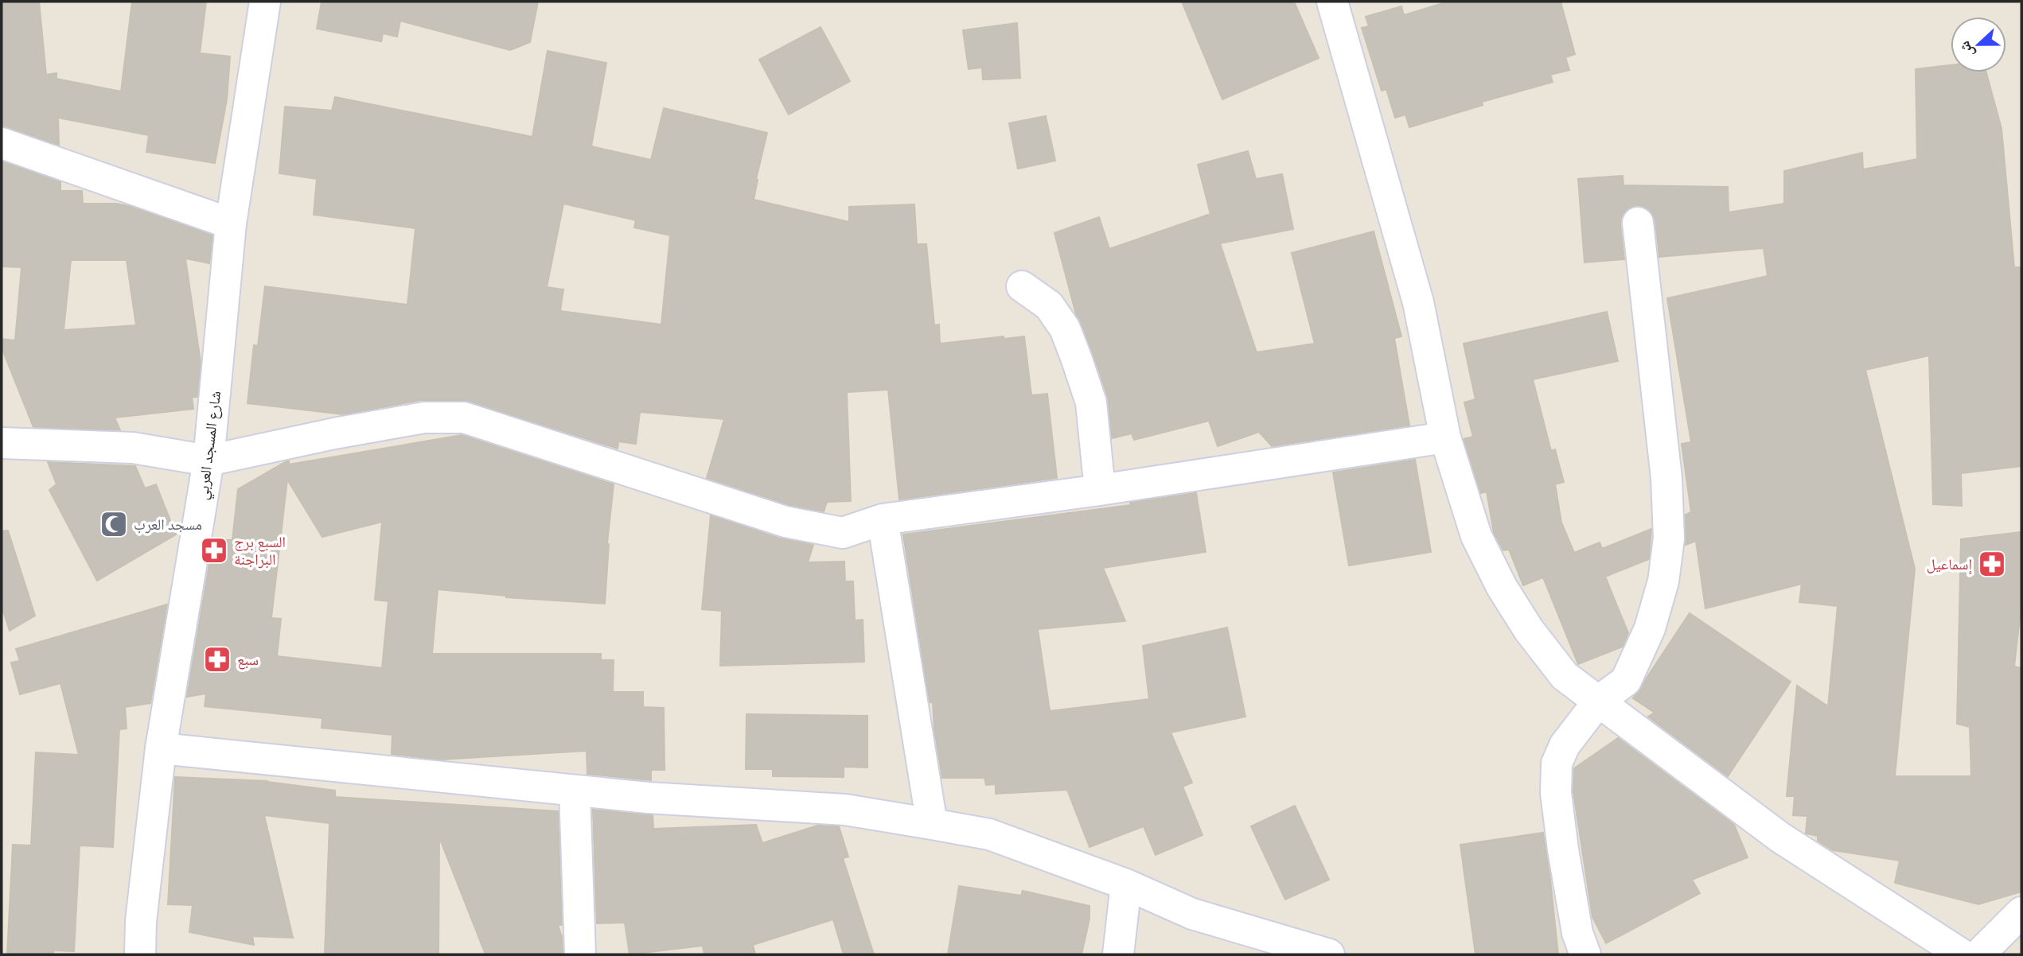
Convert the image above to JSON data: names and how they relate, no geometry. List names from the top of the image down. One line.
{"streets":{"street":["شارع المسجد العربي"]},"places":{"mosque":["مسجد العرب"],"pharmacy":["السبع برج البراجنة","إسماعيل","سبع"]},"north":"left"}
